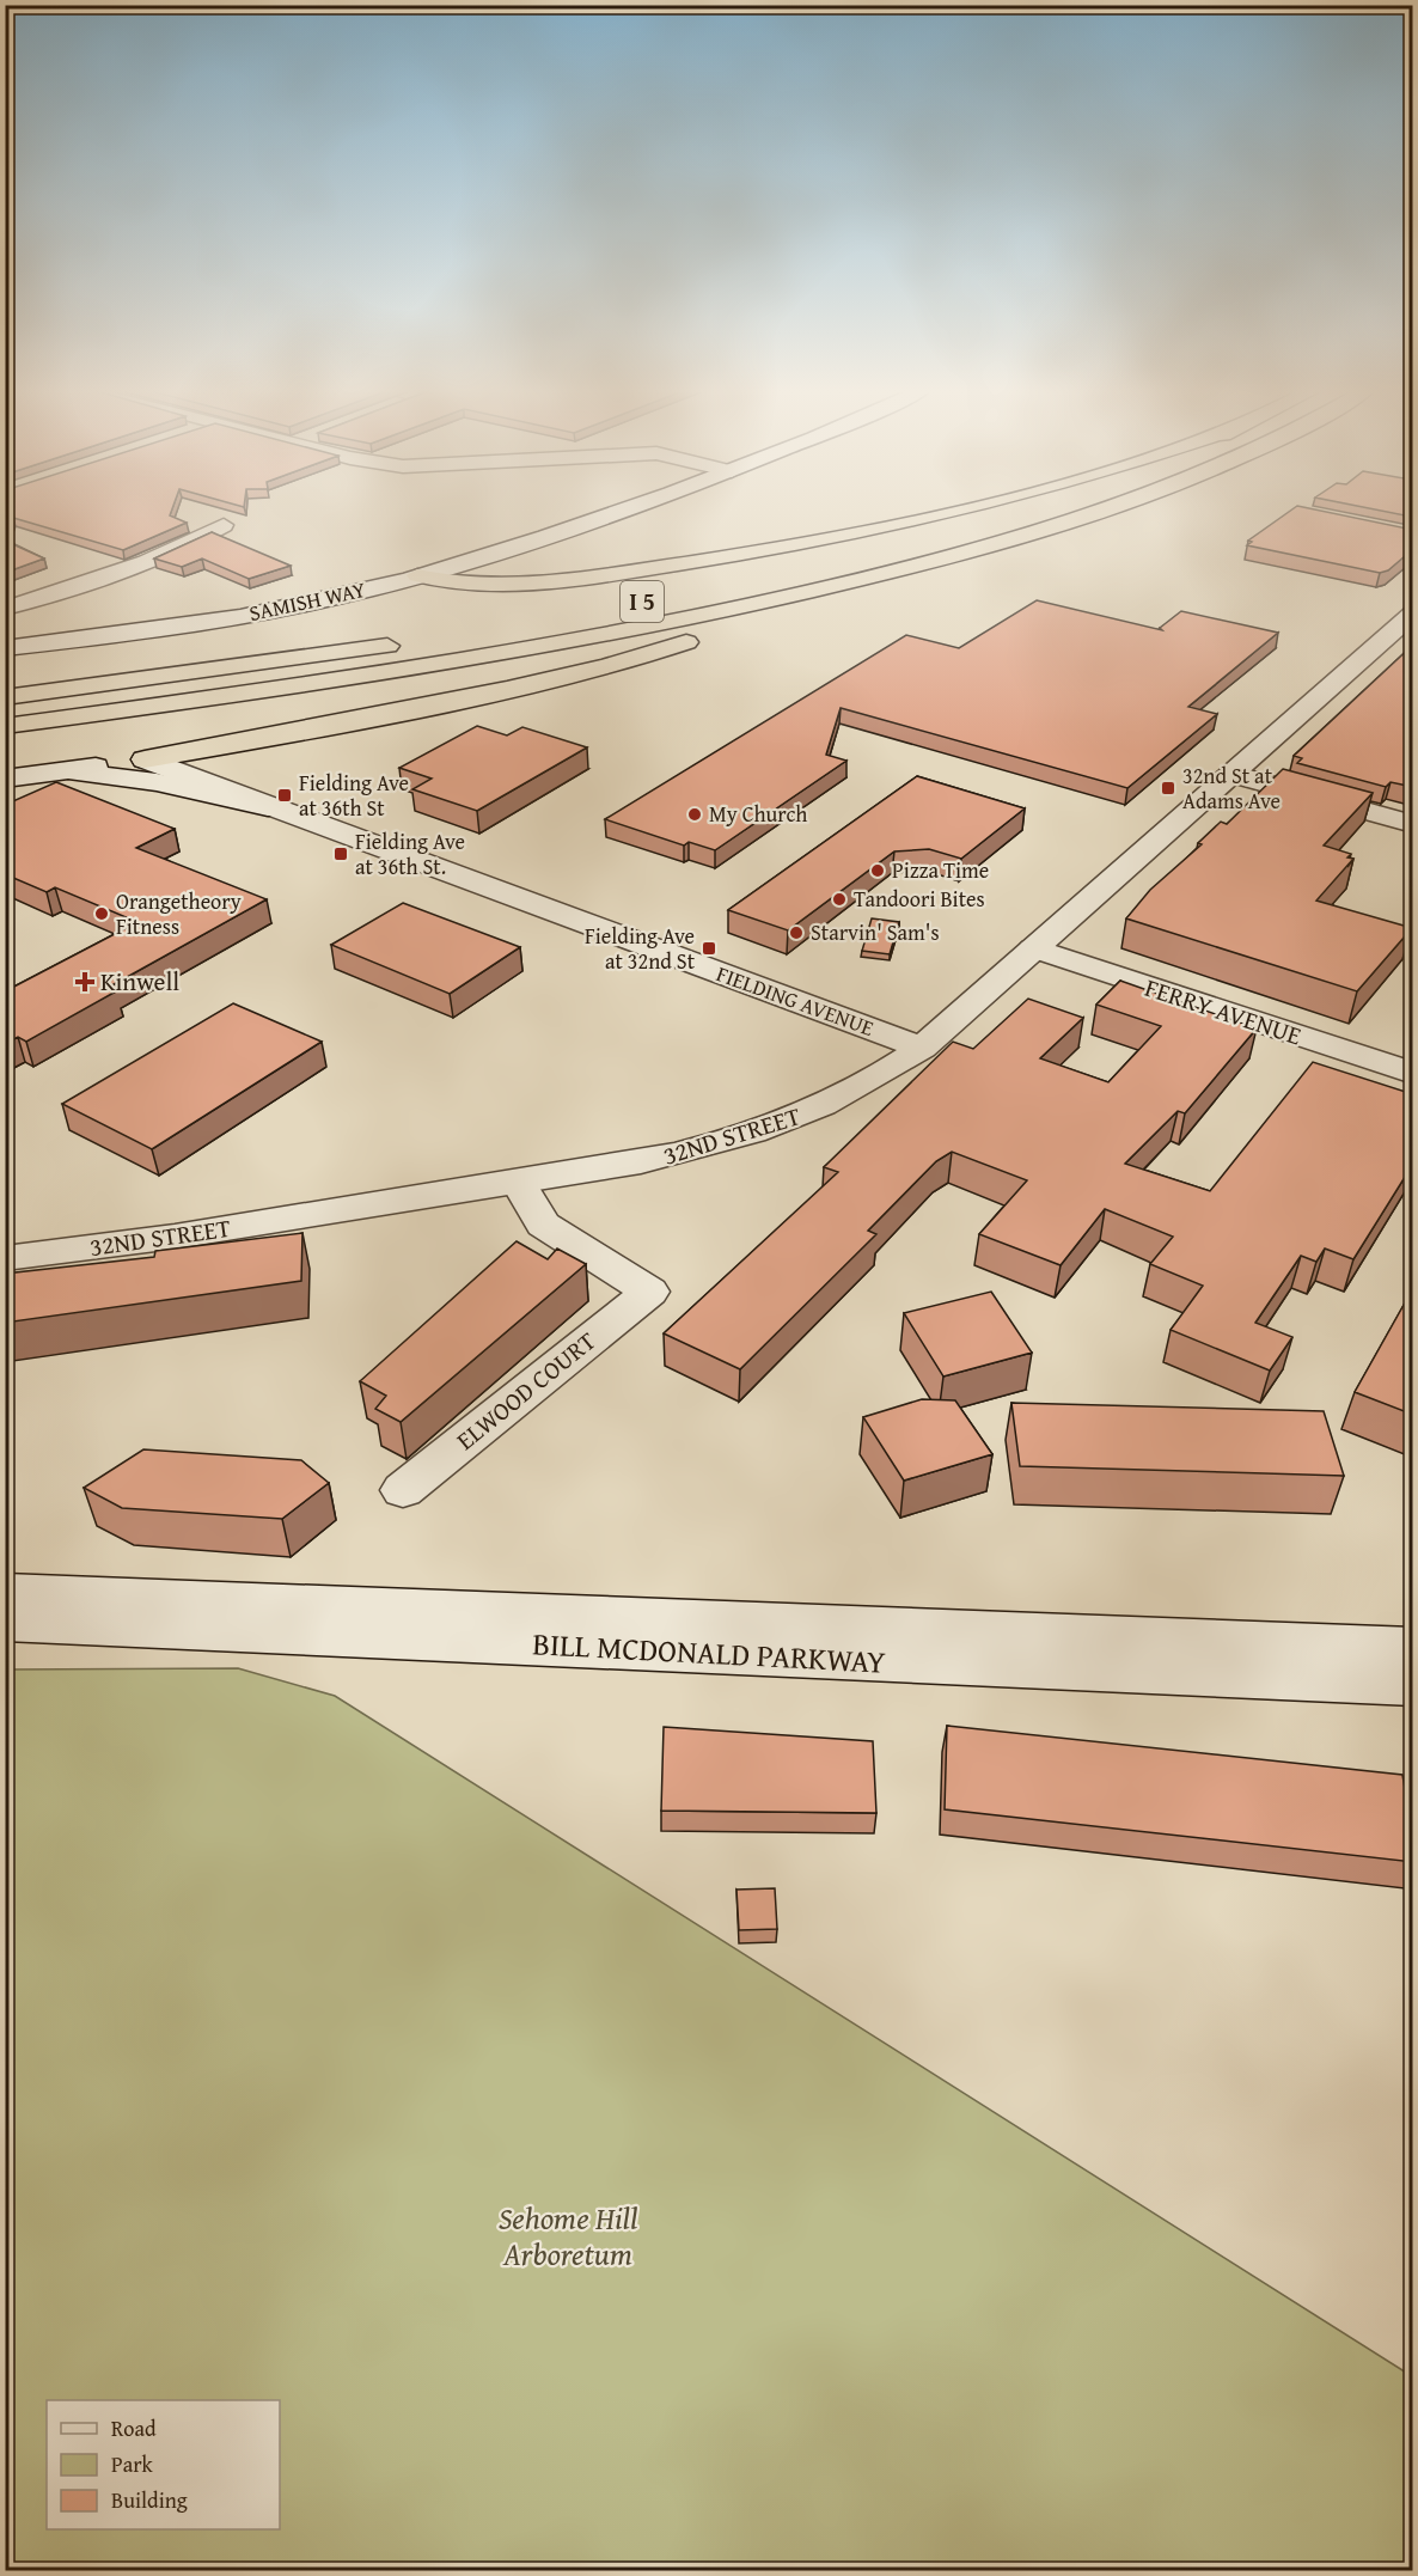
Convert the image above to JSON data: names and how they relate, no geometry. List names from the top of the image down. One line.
{"streets":{"highway":["I 5"],"street":["SAMISH WAY","FIELDING AVENUE","FERRY AVENUE","32ND STREET","ELWOOD COURT","BILL MCDONALD PARKWAY"]},"crossings":[["FIELDING AVENUE","32ND STREET"],["FERRY AVENUE","32ND STREET"],["32ND STREET","ELWOOD COURT"]],"parks":["Sehome Hill Arboretum"],"places":{"transit":["32nd St at Adams Ave","Fielding Ave at 36th St","Fielding Ave at 36th St.","Fielding Ave at 32nd St"],"other":["My Church","Pizza Time","Tandoori Bites","Orangetheory Fitness","Starvin' Sam's"],"health":["Kinwell"]},"legend":["Road","Park","Building"]}
